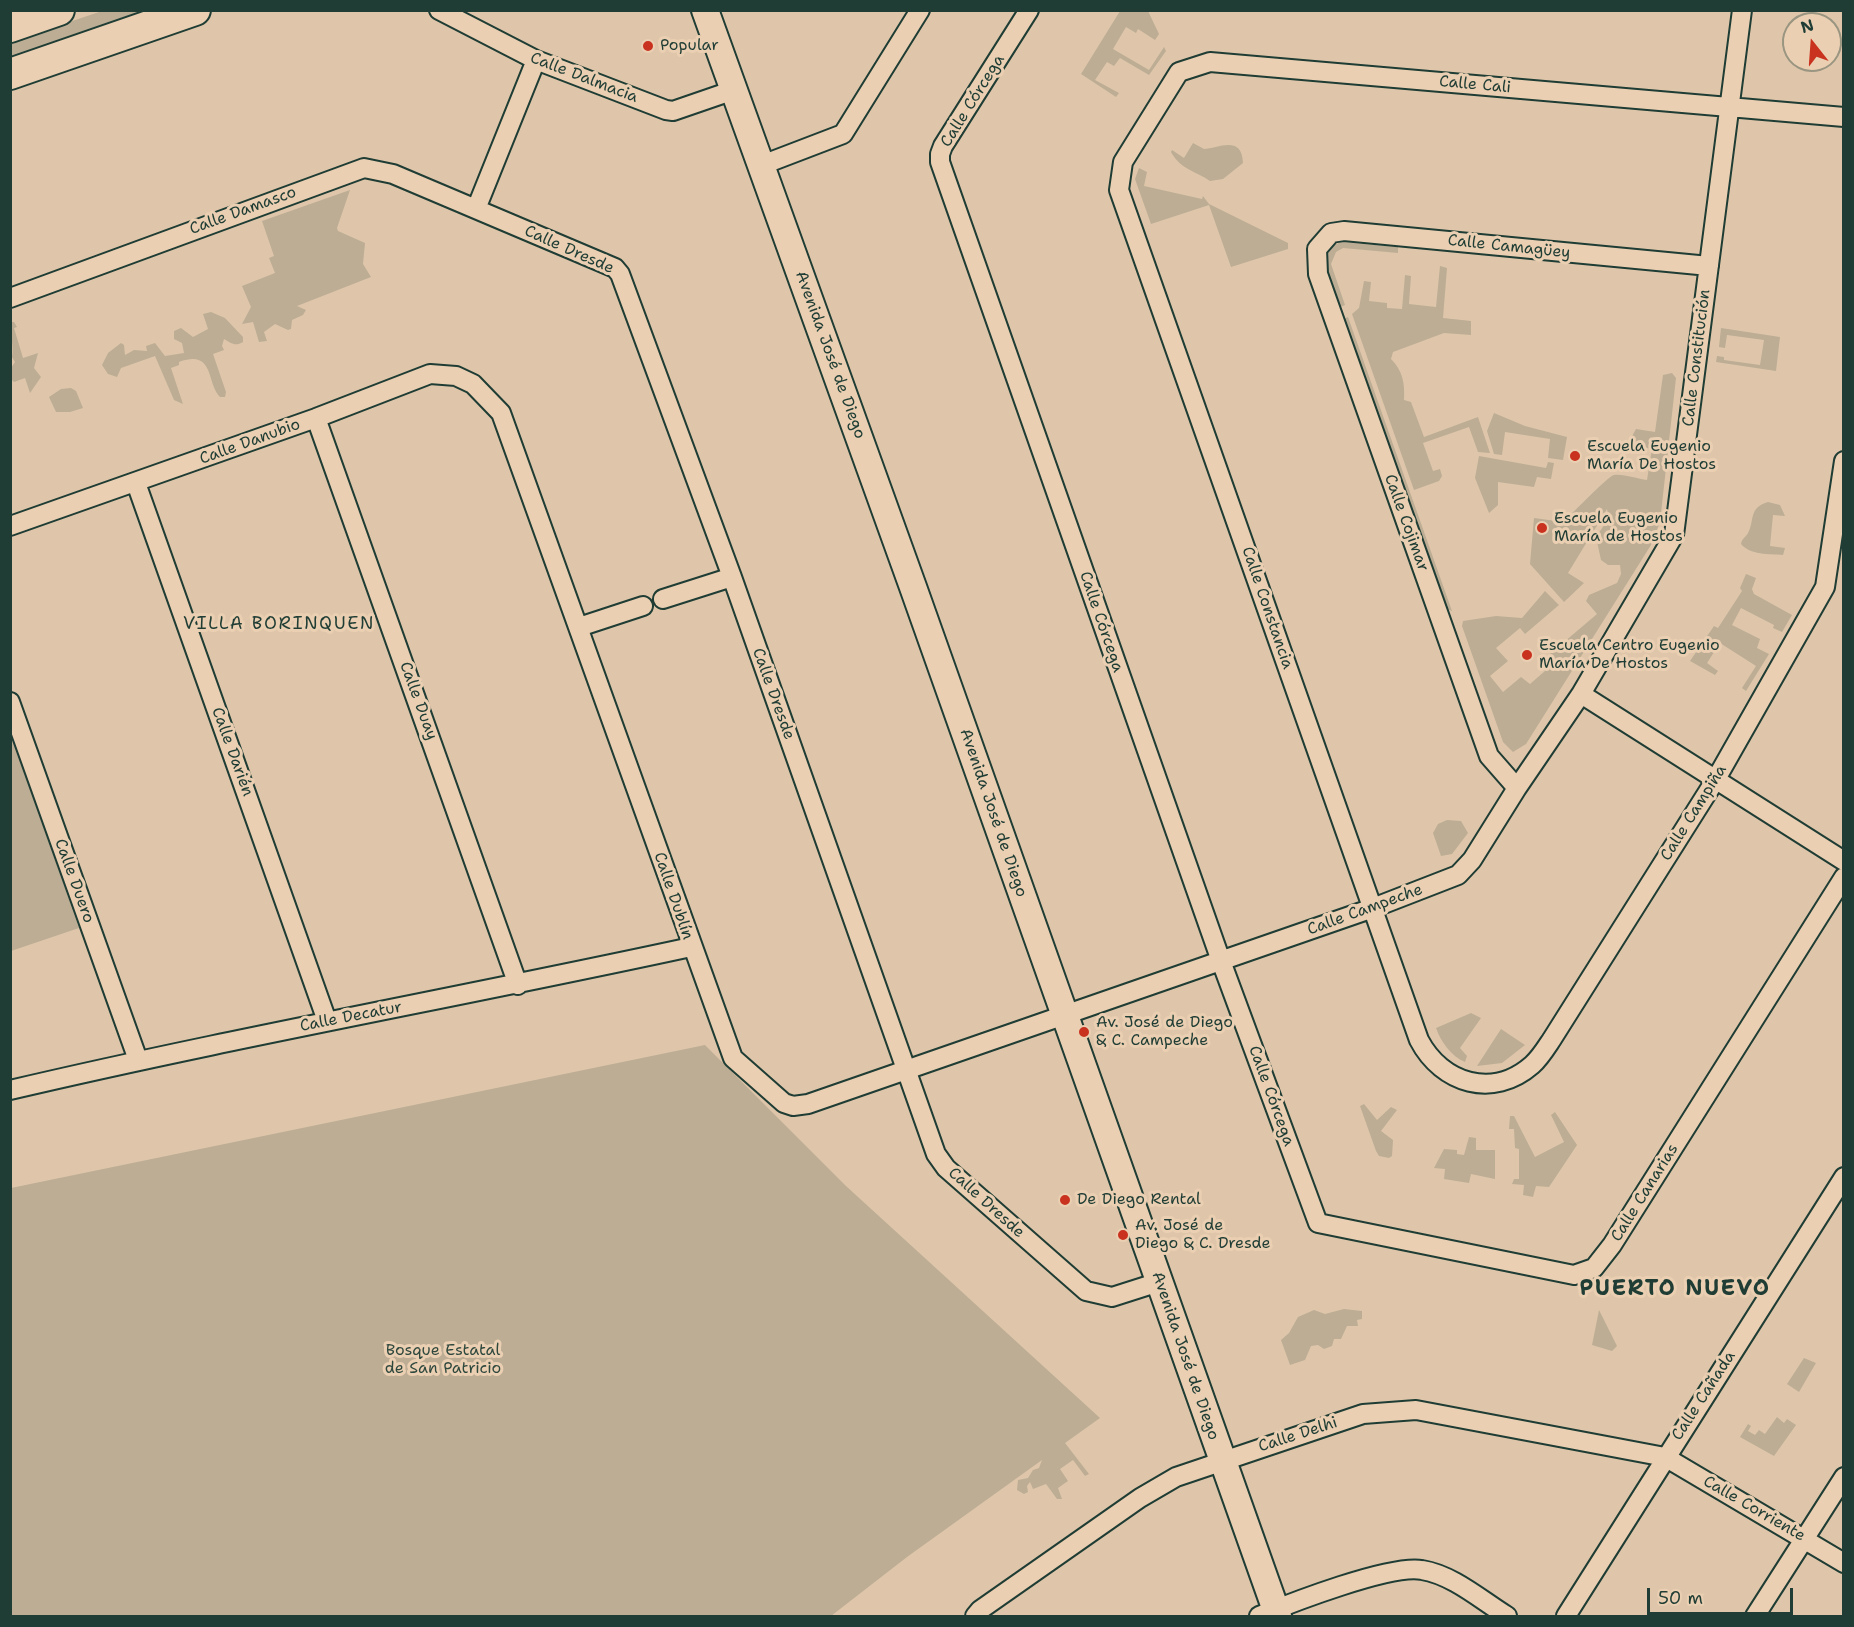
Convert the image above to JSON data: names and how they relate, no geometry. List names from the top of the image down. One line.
{"streets":{"main road":["Avenida José de Diego"],"street":["Calle Dalmacia","Calle Cali","Calle Córcega","Calle Damasco","Calle Camagüey","Calle Dresde","Calle Constitución","Calle Danubio","Calle Cojimar","Calle Constancia","Calle Duay","Calle Darién","Calle Campiña","Calle Duero","Calle Dublín","Calle Campeche","Calle Decatur","Calle Canarias","Calle Cañada","Calle Delhi","Calle Corriente"]},"crossings":[["Calle Dalmacia","Avenida José de Diego"],["Calle Cali","Calle Constitución"],["Calle Cali","Calle Constancia"],["Calle Córcega","Calle Campeche"],["Calle Córcega","Calle Canarias"],["Calle Damasco","Calle Dresde"],["Calle Camagüey","Calle Constitución"],["Calle Camagüey","Calle Cojimar"],["Calle Dresde","Avenida José de Diego"],["Calle Dresde","Calle Dublín"],["Avenida José de Diego","Calle Dublín"],["Avenida José de Diego","Calle Campeche"],["Avenida José de Diego","Calle Delhi"],["Calle Constitución","Calle Campeche"],["Calle Danubio","Calle Duay"],["Calle Danubio","Calle Darién"],["Calle Danubio","Calle Dublín"],["Calle Cojimar","Calle Campeche"],["Calle Constancia","Calle Campiña"],["Calle Constancia","Calle Campeche"],["Calle Duay","Calle Decatur"],["Calle Darién","Calle Decatur"],["Calle Duero","Calle Decatur"],["Calle Dublín","Calle Campeche"],["Calle Dublín","Calle Decatur"],["Calle Cañada","Calle Delhi"],["Calle Cañada","Calle Corriente"],["Calle Delhi","Calle Corriente"]],"districts":["VILLA BORINQUEN","PUERTO NUEVO"],"parks":["Bosque Estatal de San Patricio"],"places":["Popular","Escuela Eugenio María De Hostos","Escuela Eugenio María de Hostos","Escuela Centro Eugenio María De Hostos","Av. José de Diego & C. Campeche","De Diego Rental","Av. José de Diego & C. Dresde"],"scale_bar":"50 m","north":"top"}
